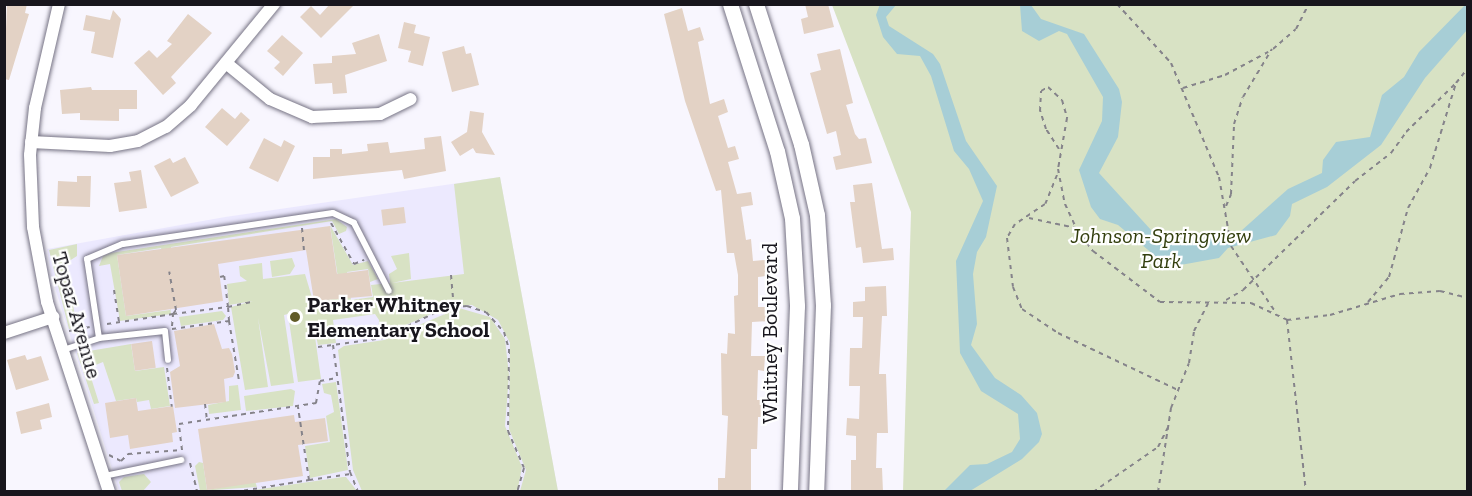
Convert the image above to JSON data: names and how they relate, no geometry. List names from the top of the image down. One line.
{"streets":{"street":["Topaz Avenue","Whitney Boulevard"]},"parks":["Johnson-Springview Park"],"places":["Parker Whitney Elementary School"]}
